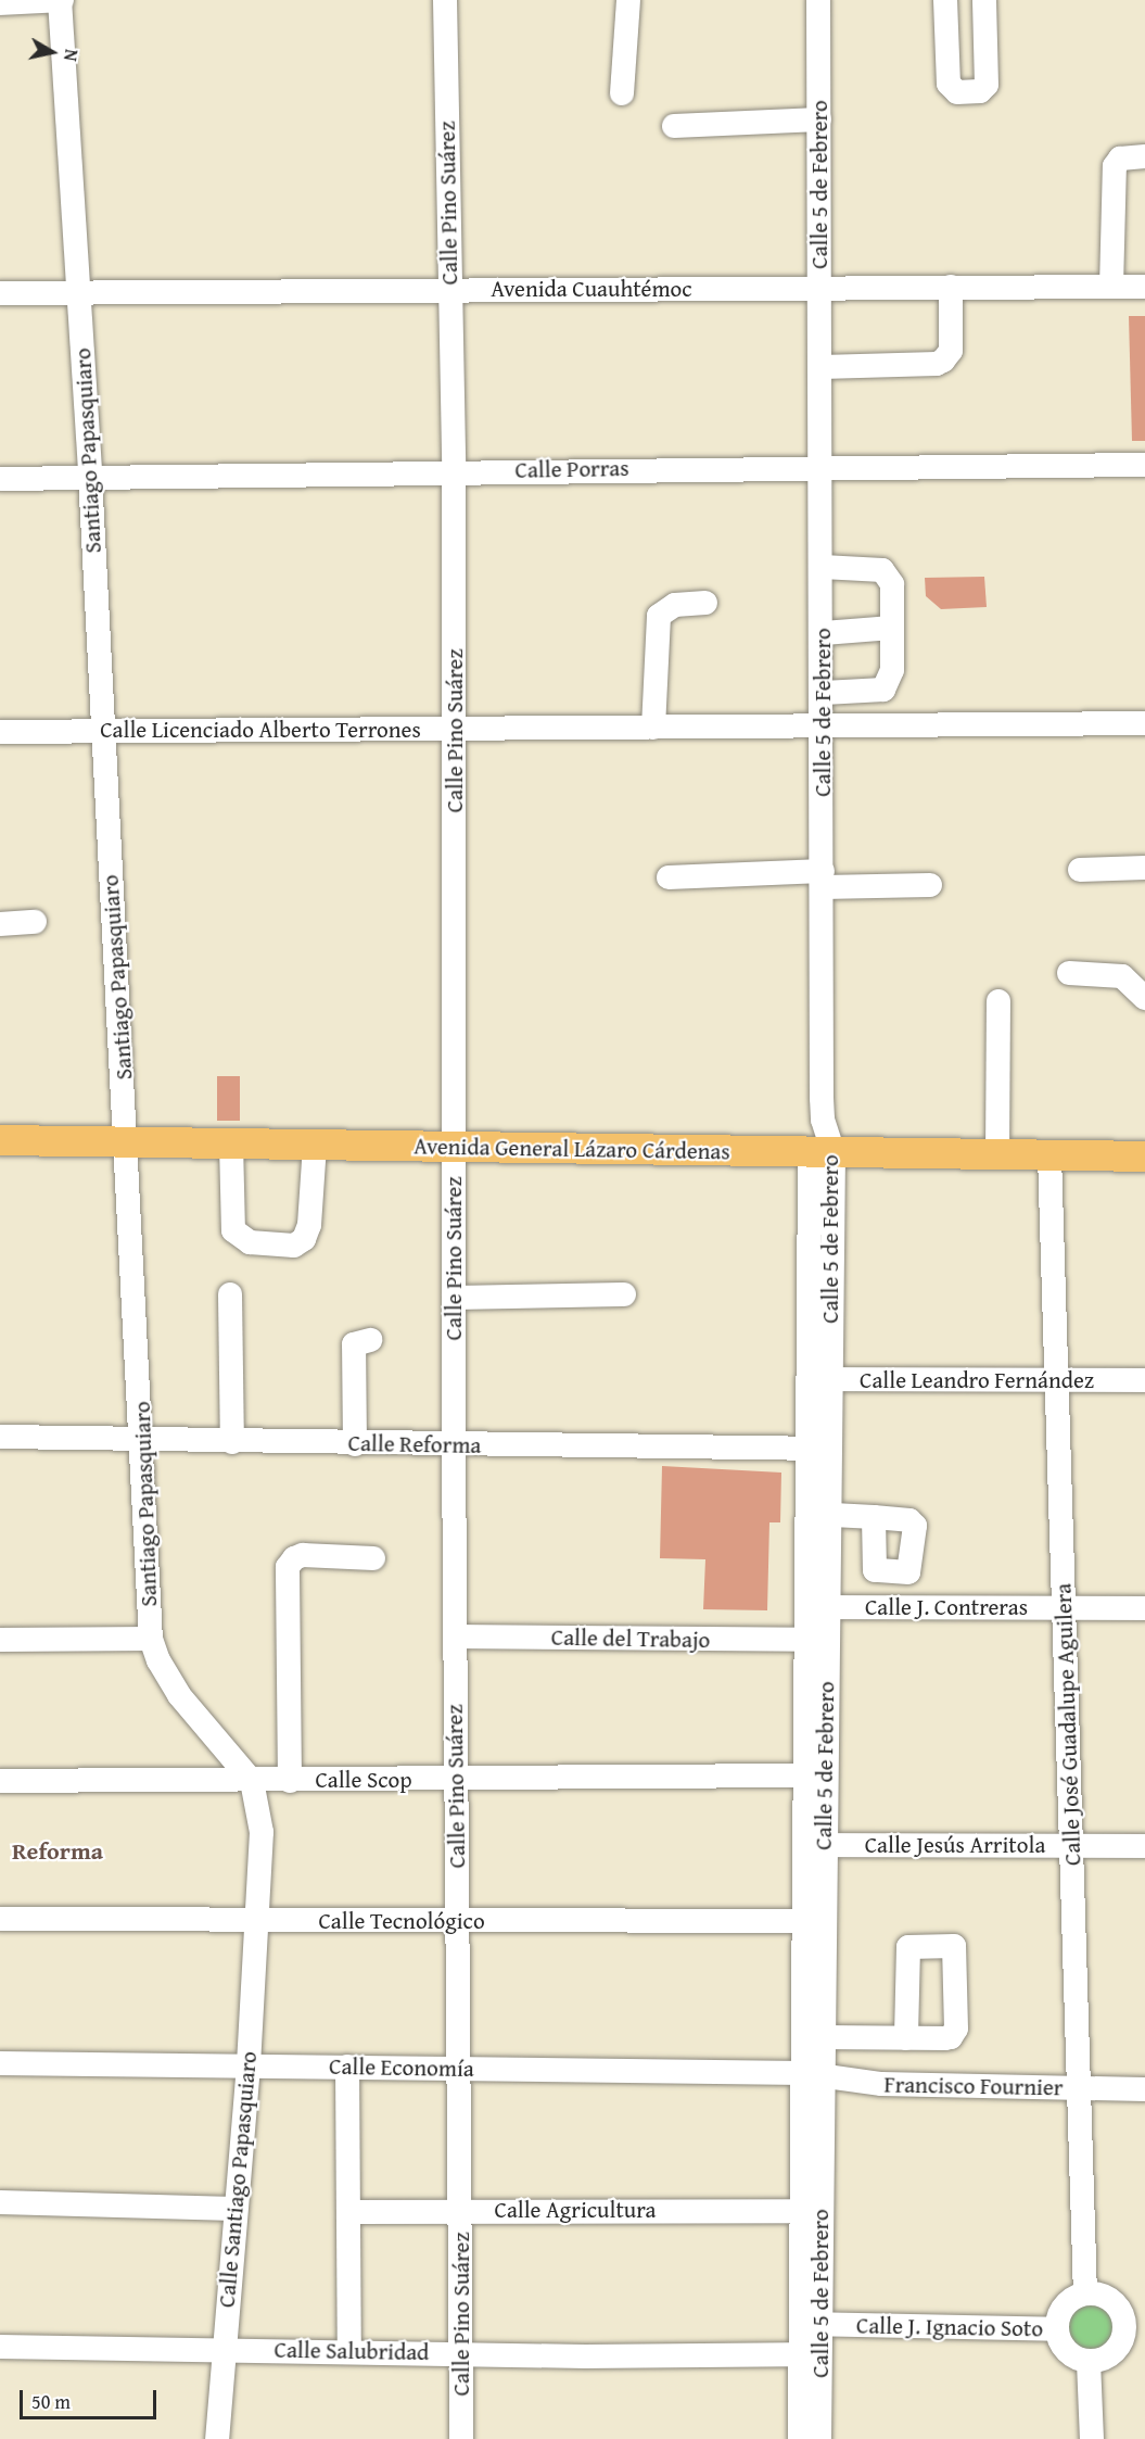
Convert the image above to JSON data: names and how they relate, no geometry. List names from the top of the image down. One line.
{"streets":{"main road":["Avenida General Lázaro Cárdenas"],"street":["Calle 5 de Febrero","Calle Pino Suárez","Avenida Cuauhtémoc","Santiago Papasquiaro","Calle Porras","Calle Licenciado Alberto Terrones","Calle Leandro Fernández","Calle Reforma","Calle J. Contreras","Calle del Trabajo","Calle José Guadalupe Aguilera","Calle Scop","Calle Jesús Arritola","Calle Tecnológico","Calle Economía","Francisco Fournier","Calle Santiago Papasquiaro","Calle Agricultura","Calle J. Ignacio Soto","Calle Salubridad"]},"crossings":[["Calle 5 de Febrero","Avenida Cuauhtémoc"],["Calle 5 de Febrero","Calle Porras"],["Calle 5 de Febrero","Calle Licenciado Alberto Terrones"],["Calle 5 de Febrero","Avenida General Lázaro Cárdenas"],["Calle 5 de Febrero","Calle Leandro Fernández"],["Calle 5 de Febrero","Calle Reforma"],["Calle 5 de Febrero","Calle J. Contreras"],["Calle 5 de Febrero","Calle del Trabajo"],["Calle 5 de Febrero","Calle Scop"],["Calle 5 de Febrero","Calle Jesús Arritola"],["Calle 5 de Febrero","Calle Tecnológico"],["Calle 5 de Febrero","Calle Economía"],["Calle 5 de Febrero","Francisco Fournier"],["Calle 5 de Febrero","Calle Agricultura"],["Calle 5 de Febrero","Calle J. Ignacio Soto"],["Calle 5 de Febrero","Calle Salubridad"],["Calle Pino Suárez","Avenida Cuauhtémoc"],["Calle Pino Suárez","Calle Porras"],["Calle Pino Suárez","Calle Licenciado Alberto Terrones"],["Calle Pino Suárez","Avenida General Lázaro Cárdenas"],["Calle Pino Suárez","Calle Reforma"],["Calle Pino Suárez","Calle del Trabajo"],["Calle Pino Suárez","Calle Scop"],["Calle Pino Suárez","Calle Tecnológico"],["Calle Pino Suárez","Calle Economía"],["Calle Pino Suárez","Calle Agricultura"],["Calle Pino Suárez","Calle Salubridad"],["Avenida Cuauhtémoc","Santiago Papasquiaro"],["Santiago Papasquiaro","Calle Porras"],["Santiago Papasquiaro","Calle Licenciado Alberto Terrones"],["Santiago Papasquiaro","Avenida General Lázaro Cárdenas"],["Santiago Papasquiaro","Calle Reforma"],["Santiago Papasquiaro","Calle Scop"],["Santiago Papasquiaro","Calle Tecnológico"],["Santiago Papasquiaro","Calle Santiago Papasquiaro"],["Avenida General Lázaro Cárdenas","Calle José Guadalupe Aguilera"],["Calle Leandro Fernández","Calle José Guadalupe Aguilera"],["Calle J. Contreras","Calle José Guadalupe Aguilera"],["Calle José Guadalupe Aguilera","Calle Jesús Arritola"],["Calle José Guadalupe Aguilera","Francisco Fournier"],["Calle José Guadalupe Aguilera","Calle J. Ignacio Soto"],["Calle Tecnológico","Calle Santiago Papasquiaro"],["Calle Economía","Francisco Fournier"],["Calle Economía","Calle Santiago Papasquiaro"],["Calle Santiago Papasquiaro","Calle Salubridad"]],"districts":["Reforma"],"scale_bar":"50 m","north":"right"}
